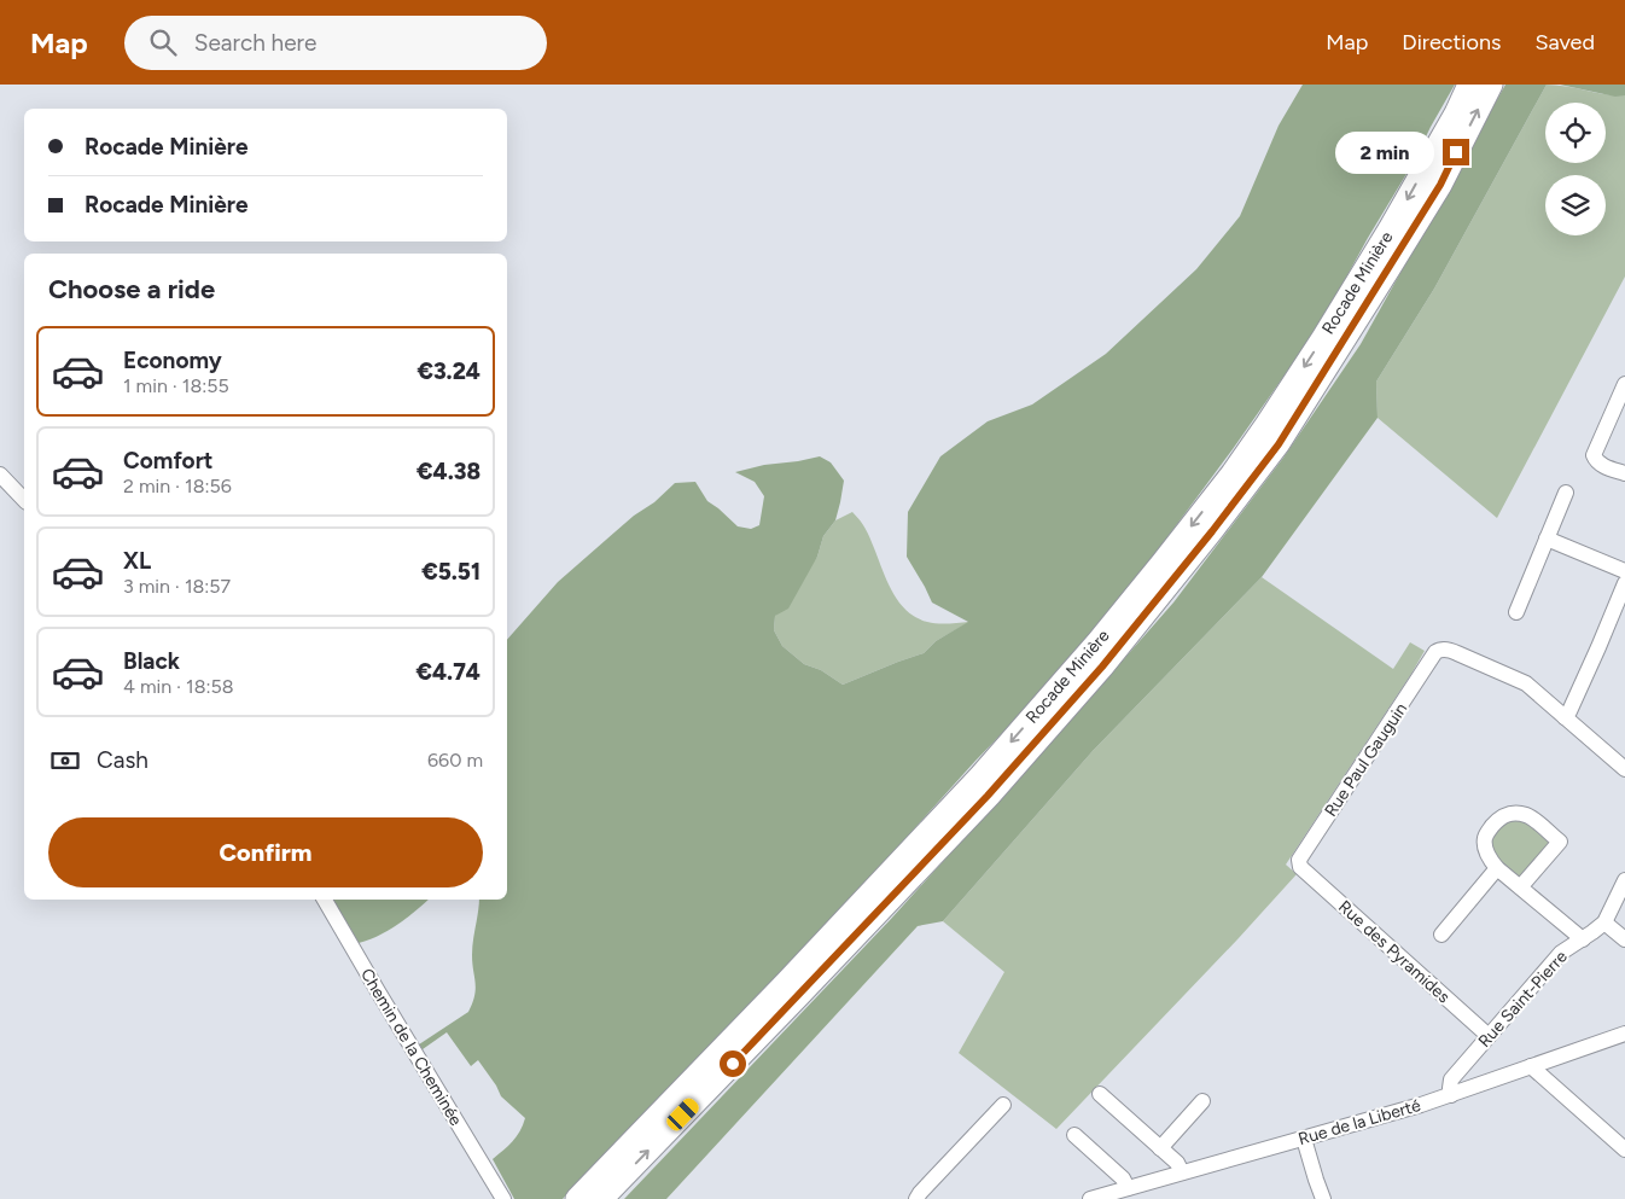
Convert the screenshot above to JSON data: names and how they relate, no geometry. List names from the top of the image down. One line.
{"streets":{"highway":["Rocade Minière"],"street":["Rue Paul Gauguin","Rue des Pyramides","Rue Saint-Pierre","Chemin de la Cheminée","Rue de la Liberté"]},"crossings":[["Rue Paul Gauguin","Rue des Pyramides"],["Rue des Pyramides","Rue Saint-Pierre"],["Rue Saint-Pierre","Rue de la Liberté"]],"page":{"header":"Map","search":"Search here","nav":["Map","Directions","Saved"],"banner":["Rocade Minière","Rocade Minière"],"bubble":"2 min","heading":"Choose a ride","list":[{"name":"Economy","note":"1 min · 18:55","value":"€3.24"},{"name":"Comfort","note":"2 min · 18:56","value":"€4.38"},{"name":"XL","note":"3 min · 18:57","value":"€5.51"},{"name":"Black","note":"4 min · 18:58","value":"€4.74"}],"pay":["Cash","660 m"],"buttons":"Confirm"}}
